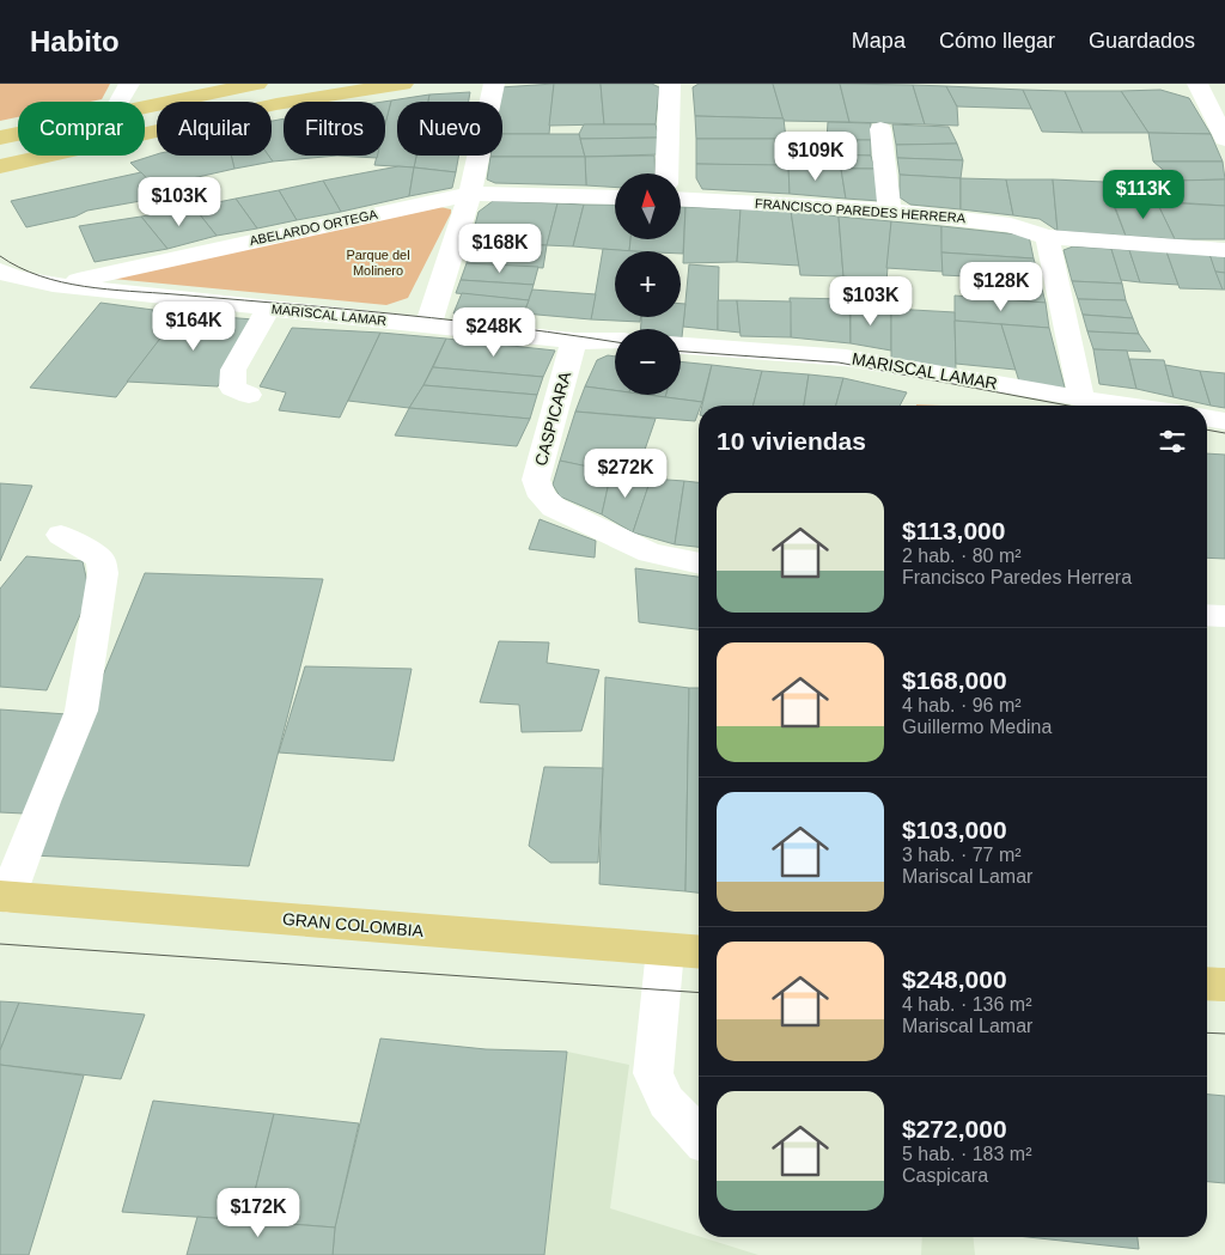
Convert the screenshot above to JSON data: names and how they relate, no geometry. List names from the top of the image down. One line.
{"streets":{"main road":["GRAN COLOMBIA"],"street":["FRANCISCO PAREDES HERRERA","ABELARDO ORTEGA","MARISCAL LAMAR","CASPICARA"]},"crossings":[["ABELARDO ORTEGA","MARISCAL LAMAR"],["MARISCAL LAMAR","CASPICARA"]],"parks":["Parque del Molinero"],"north":"top","page":{"header":"Habito","nav":["Mapa","Cómo llegar","Guardados"],"chip":["Comprar","Alquilar","Filtros","Nuevo"],"price":["$109K","$113K","$103K","$168K","$128K","$103K","$164K","$248K","$272K","$172K"],"map_buttons":["+","−"],"heading":"10 viviendas","list":[{"name":"$113,000","note":"2 hab. · 80 m² · Francisco Paredes Herrera"},{"name":"$168,000","note":"4 hab. · 96 m² · Guillermo Medina"},{"name":"$103,000","note":"3 hab. · 77 m² · Mariscal Lamar"},{"name":"$248,000","note":"4 hab. · 136 m² · Mariscal Lamar"},{"name":"$272,000","note":"5 hab. · 183 m² · Caspicara"}]}}
